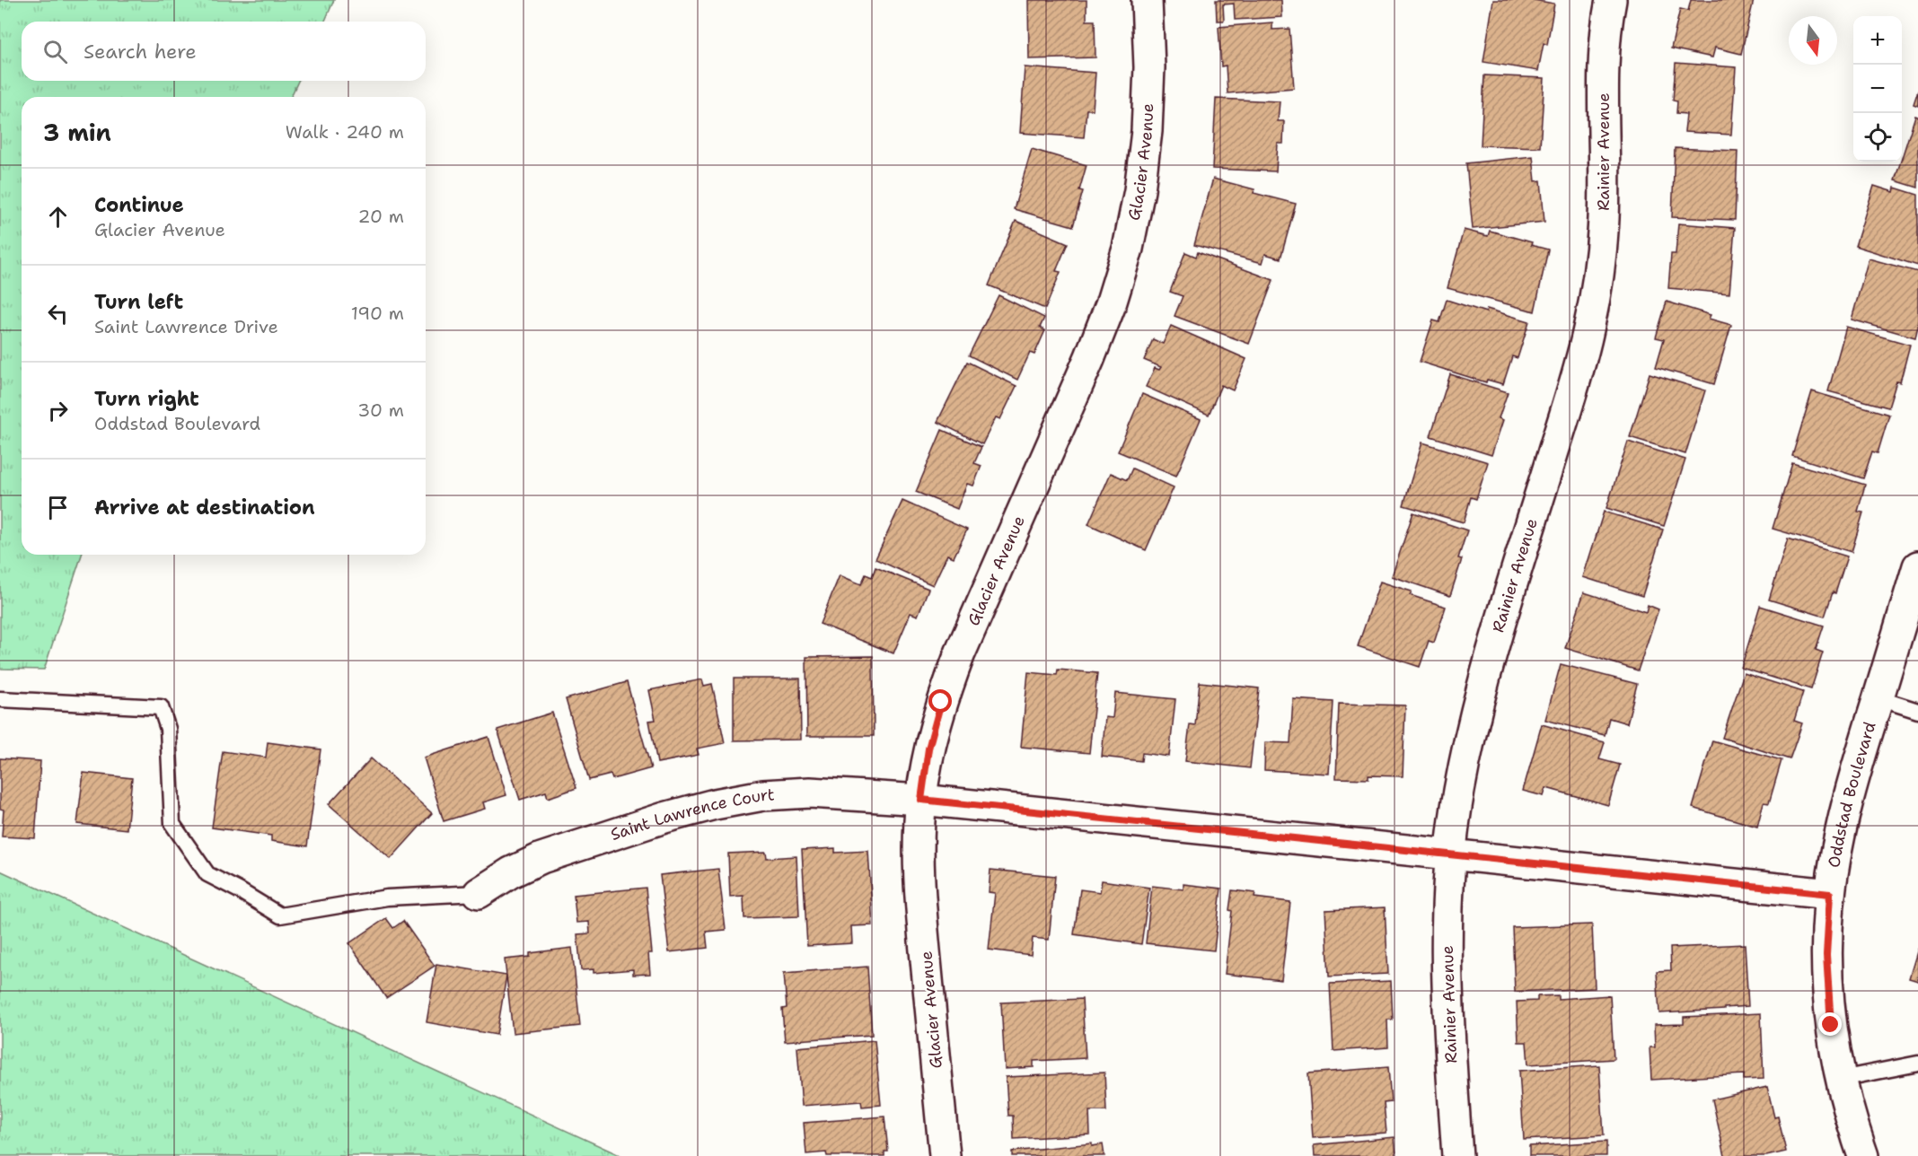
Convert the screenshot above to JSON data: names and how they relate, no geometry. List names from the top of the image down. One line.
{"streets":{"street":["Rainier Avenue","Glacier Avenue","Oddstad Boulevard","Saint Lawrence Court"]},"crossings":[["Rainier Avenue","Saint Lawrence Court"],["Glacier Avenue","Saint Lawrence Court"],["Oddstad Boulevard","Saint Lawrence Court"]],"north":"bottom","page":{"map_buttons":["+","−"],"search":"Search here","heading":["3 min","Walk · 240 m"],"list":[["Continue","Glacier Avenue","20 m"],["Turn left","Saint Lawrence Drive","190 m"],["Turn right","Oddstad Boulevard","30 m"],"Arrive at destination"]}}
